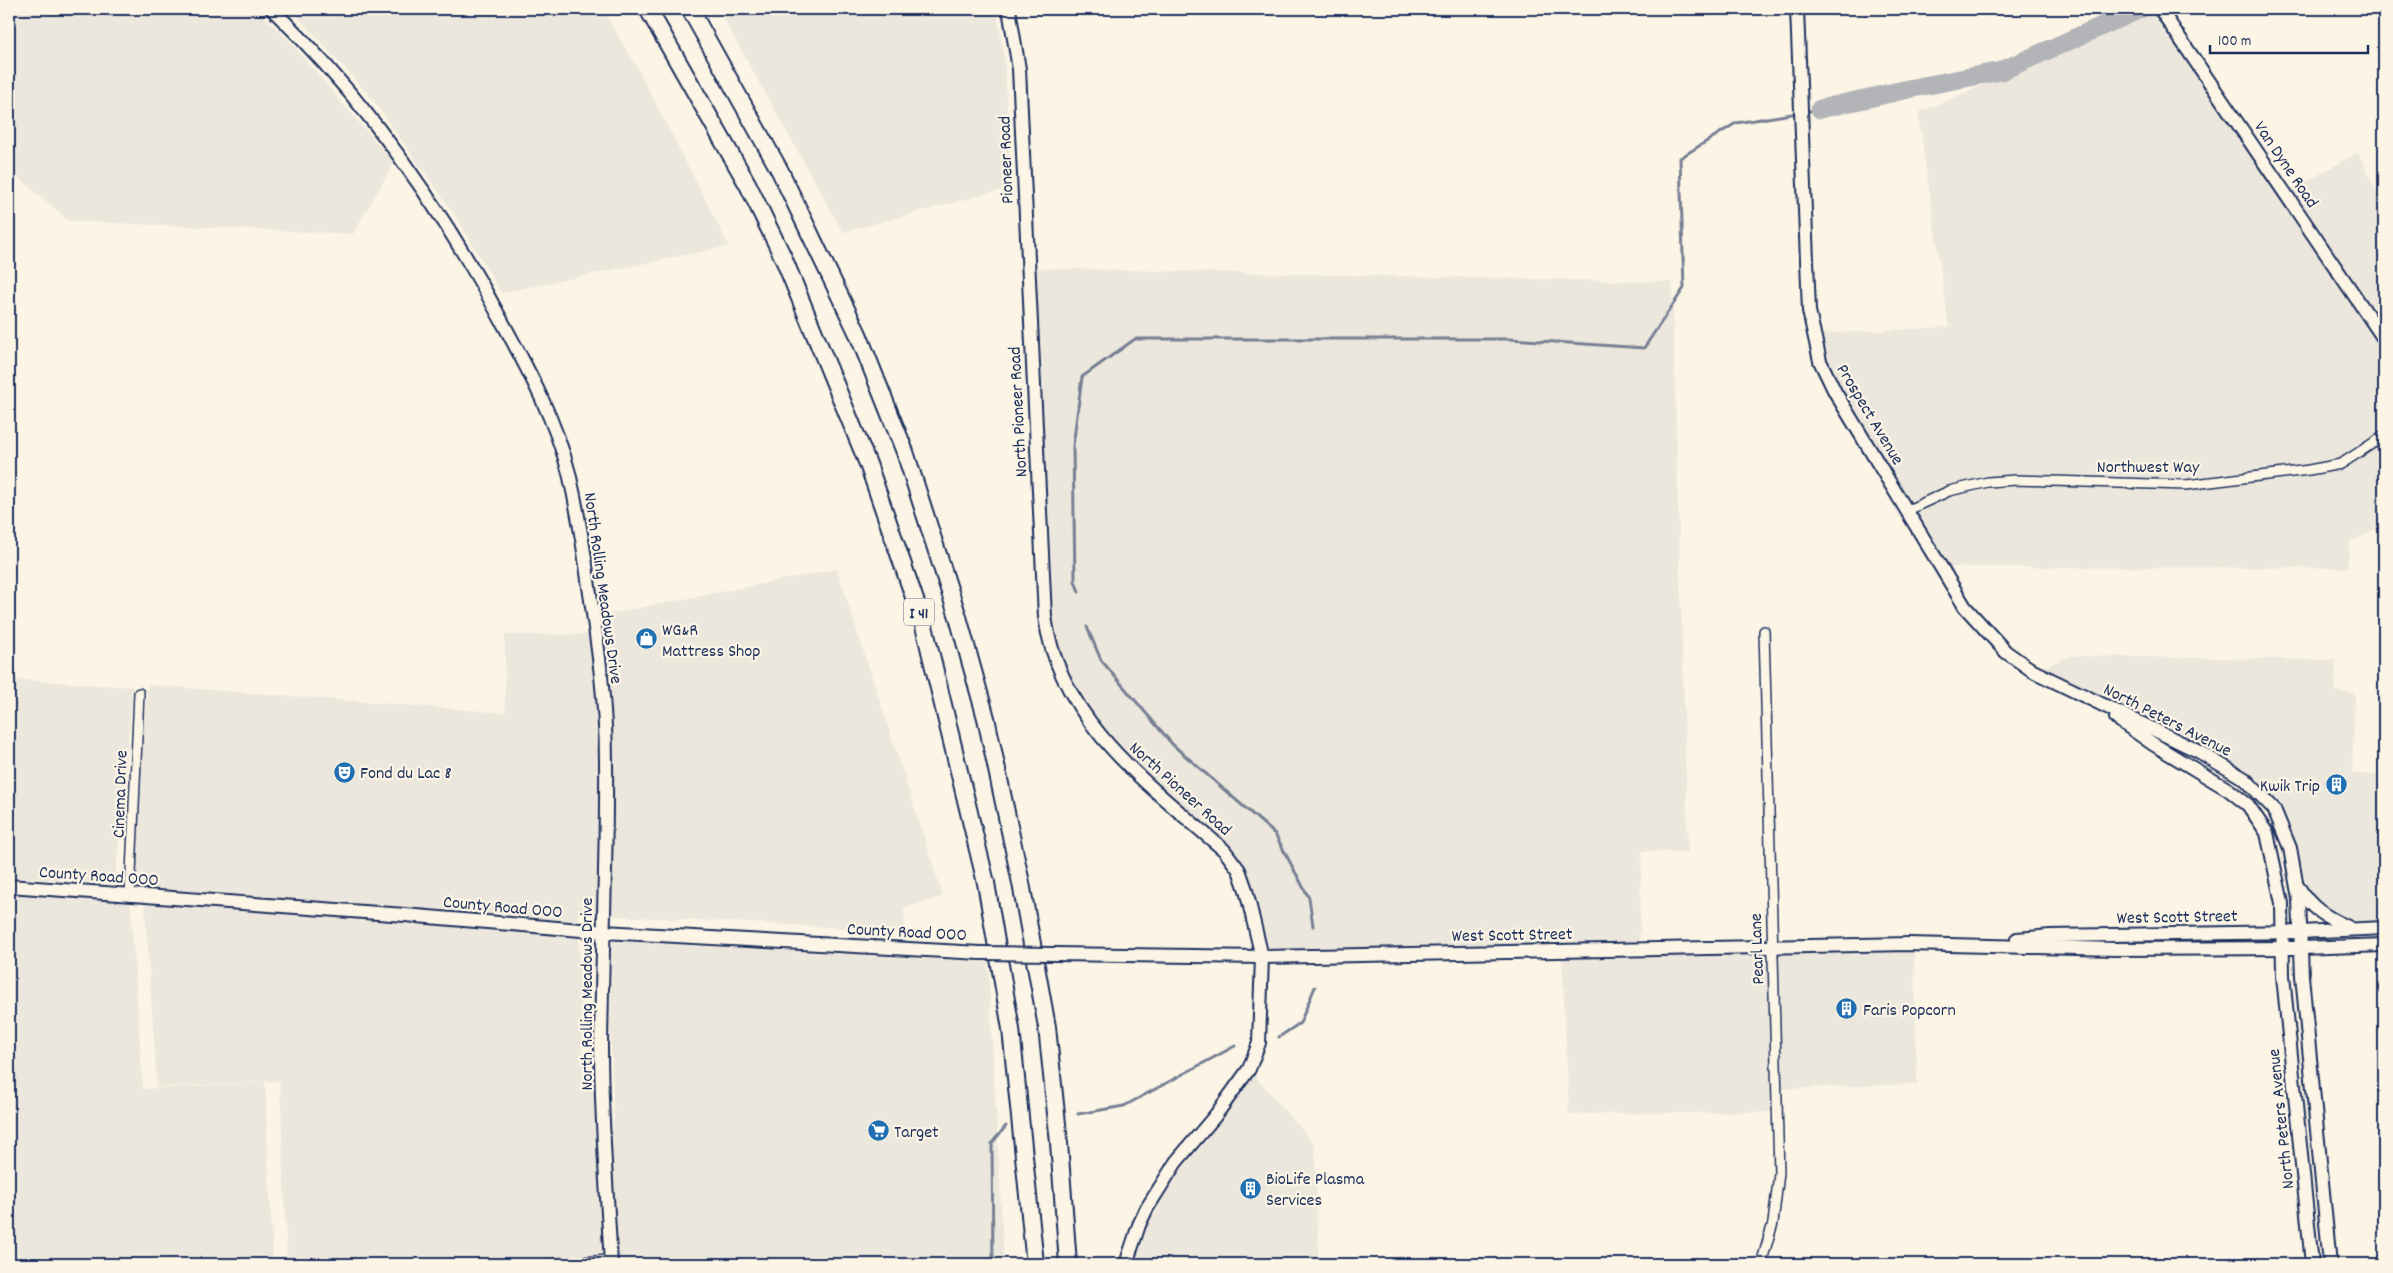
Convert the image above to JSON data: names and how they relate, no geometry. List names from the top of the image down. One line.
{"streets":{"highway":["I 41"],"main road":["Pioneer Road","Van Dyne Road","North Pioneer Road","Prospect Avenue","North Rolling Meadows Drive","North Peters Avenue","County Road OOO","West Scott Street"],"street":["Northwest Way","Cinema Drive","Pearl Lane"]},"crossings":[["Pioneer Road","North Pioneer Road"],["North Pioneer Road","West Scott Street"],["Prospect Avenue","Northwest Way"],["Prospect Avenue","North Peters Avenue"],["North Rolling Meadows Drive","County Road OOO"],["North Peters Avenue","West Scott Street"],["Cinema Drive","County Road OOO"],["County Road OOO","West Scott Street"],["West Scott Street","Pearl Lane"]],"places":{"shop":["WG&R Mattress Shop"],"theatre":["Fond du Lac 8"],"building":["Kwik Trip","Faris Popcorn","BioLife Plasma Services"],"supermarket":["Target"]},"scale_bar":"100 m"}
